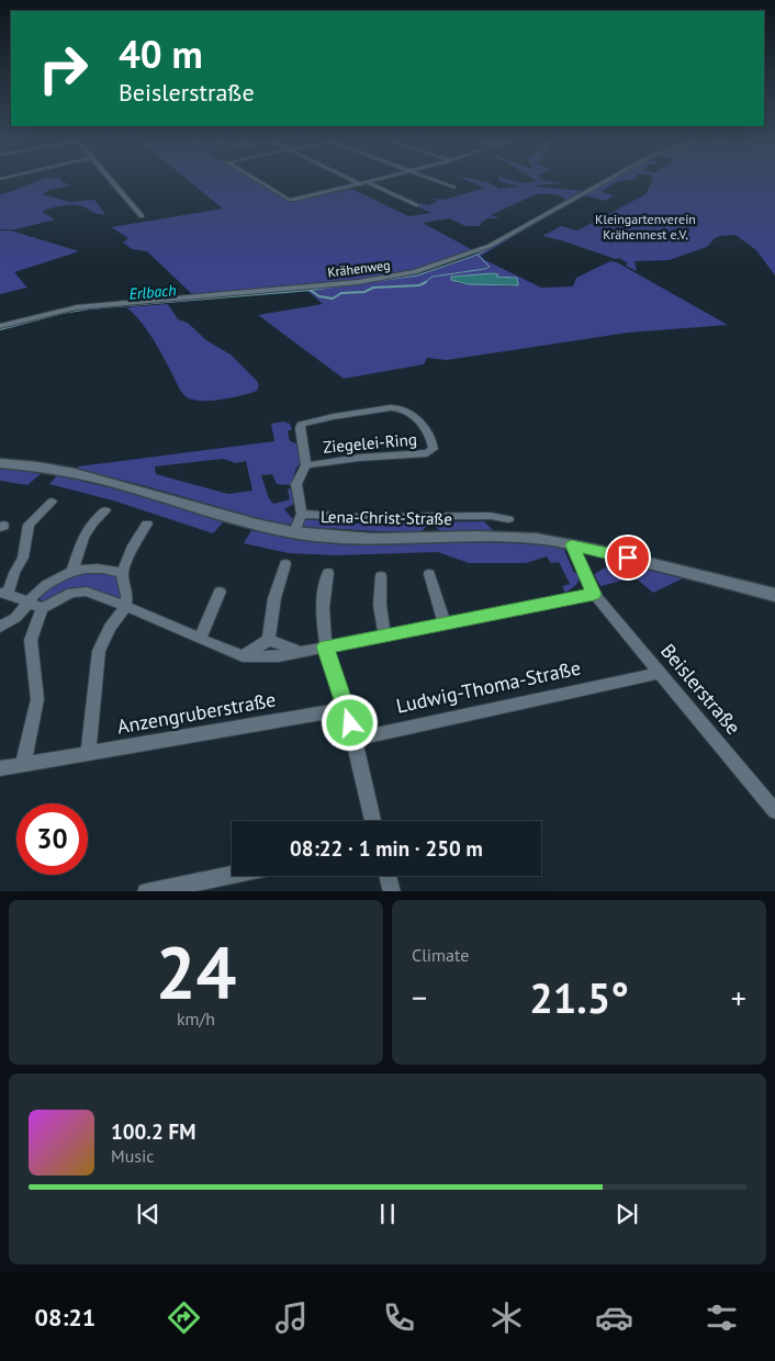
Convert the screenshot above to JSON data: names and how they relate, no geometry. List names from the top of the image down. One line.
{"streets":{"street":["Krähenweg","Ziegelei-Ring","Lena-Christ-Straße","Ludwig-Thoma-Straße","Beislerstraße","Anzengruberstraße"]},"crossings":[["Lena-Christ-Straße","Beislerstraße"],["Ludwig-Thoma-Straße","Beislerstraße"]],"water":["Erlbach"],"parks":["Kleingartenverein Krähennest e.V."],"page":{"turn":["40 m","Beislerstraße"],"limit":"30","trip":"08:22 · 1 min · 250 m","tile":[["24","km/h"],"Climate"],"heat":["−","21.5°","+"],"song":["100.2 FM","Music"],"tabs":"08:21"}}
